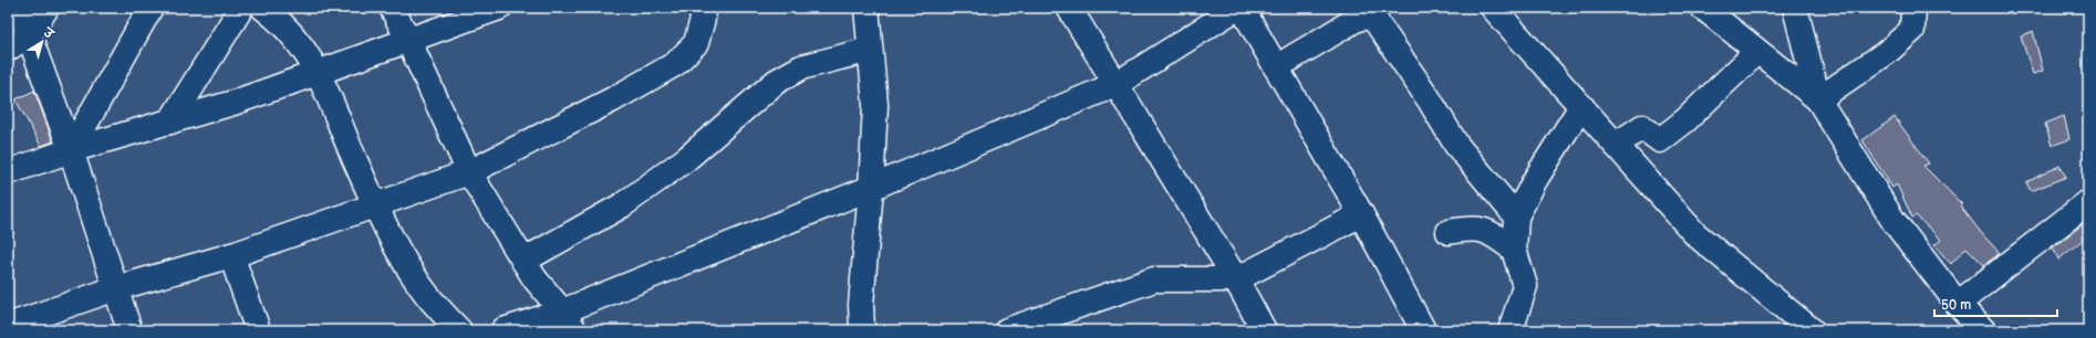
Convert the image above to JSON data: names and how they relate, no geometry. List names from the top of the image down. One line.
{"scale_bar":"50 m","north":"top right"}
